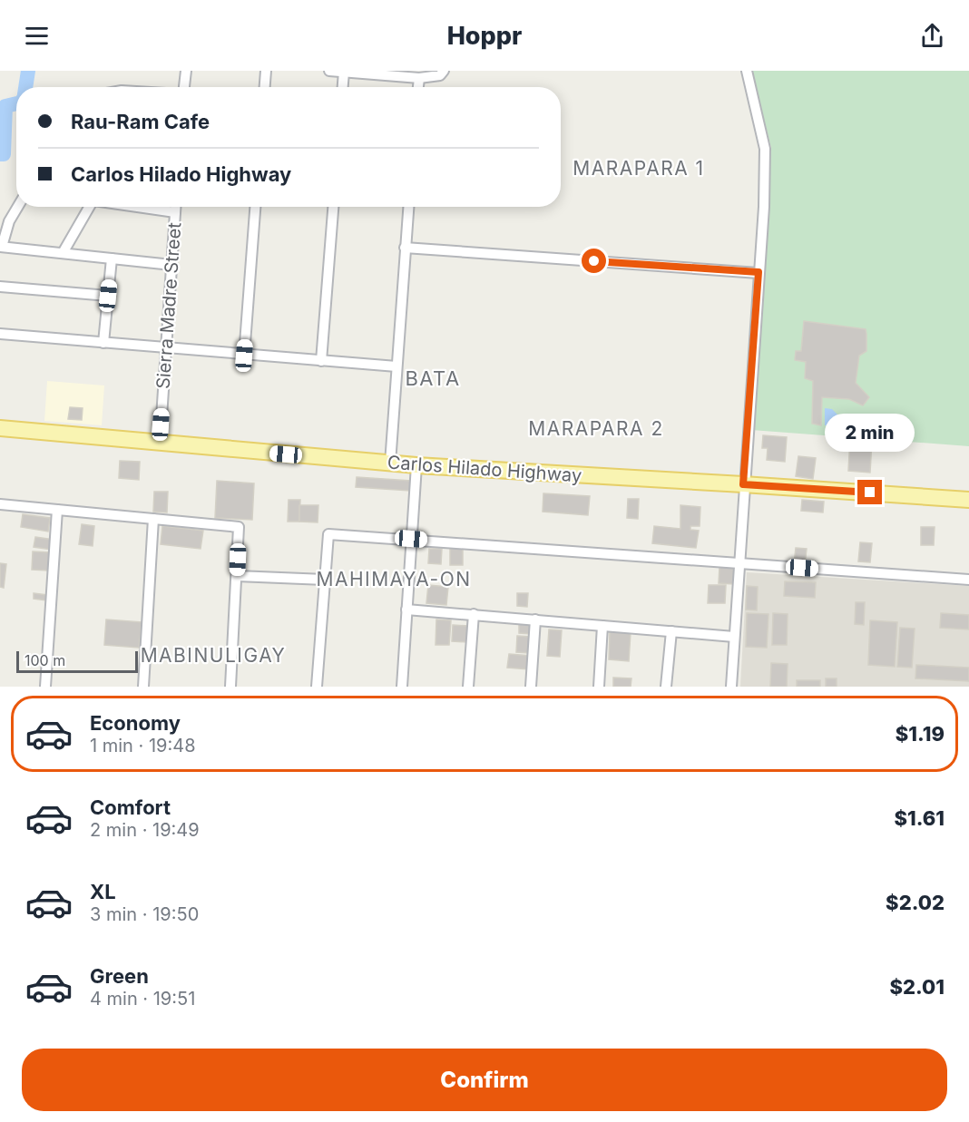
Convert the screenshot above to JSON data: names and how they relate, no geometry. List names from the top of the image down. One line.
{"streets":{"main road":["Carlos Hilado Highway"],"street":["Sierra Madre Street"]},"crossings":[["Sierra Madre Street","Carlos Hilado Highway"]],"districts":["MARAPARA 1","BATA","MARAPARA 2","MAHIMAYA-ON","MABINULIGAY"],"scale_bar":"100 m","page":{"header":"Hoppr","banner":["Rau-Ram Cafe","Carlos Hilado Highway"],"bubble":"2 min","scale":"100 m","list":[{"name":"Economy","note":"1 min · 19:48","value":"$1.19"},{"name":"Comfort","note":"2 min · 19:49","value":"$1.61"},{"name":"XL","note":"3 min · 19:50","value":"$2.02"},{"name":"Green","note":"4 min · 19:51","value":"$2.01"}],"buttons":"Confirm"}}
